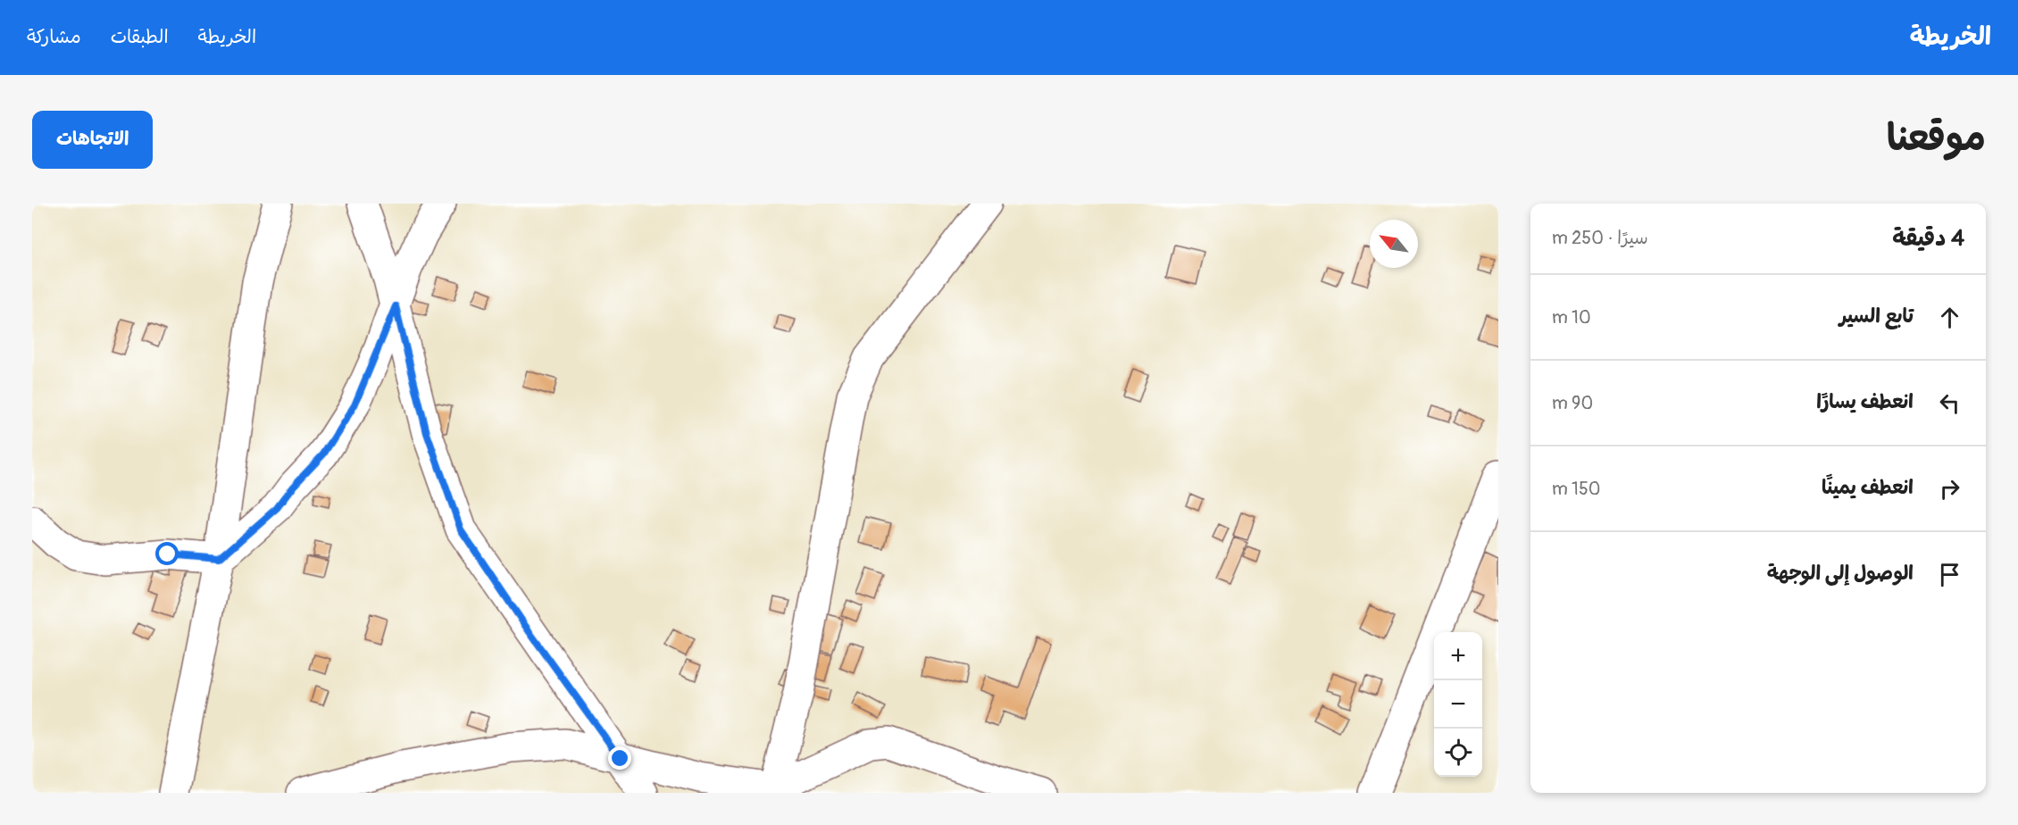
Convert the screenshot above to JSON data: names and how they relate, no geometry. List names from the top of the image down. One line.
{"north":"top left","page":{"header":"الخريطة","nav":["الخريطة","الطبقات","مشاركة"],"title":"موقعنا","buttons":"الاتجاهات","heading":["4 دقيقة","سيرًا · 250 m"],"list":[["تابع السير","10 m"],["انعطف يسارًا","90 m"],["انعطف يمينًا","150 m"],"الوصول إلى الوجهة"],"map_buttons":["+","−"]}}
